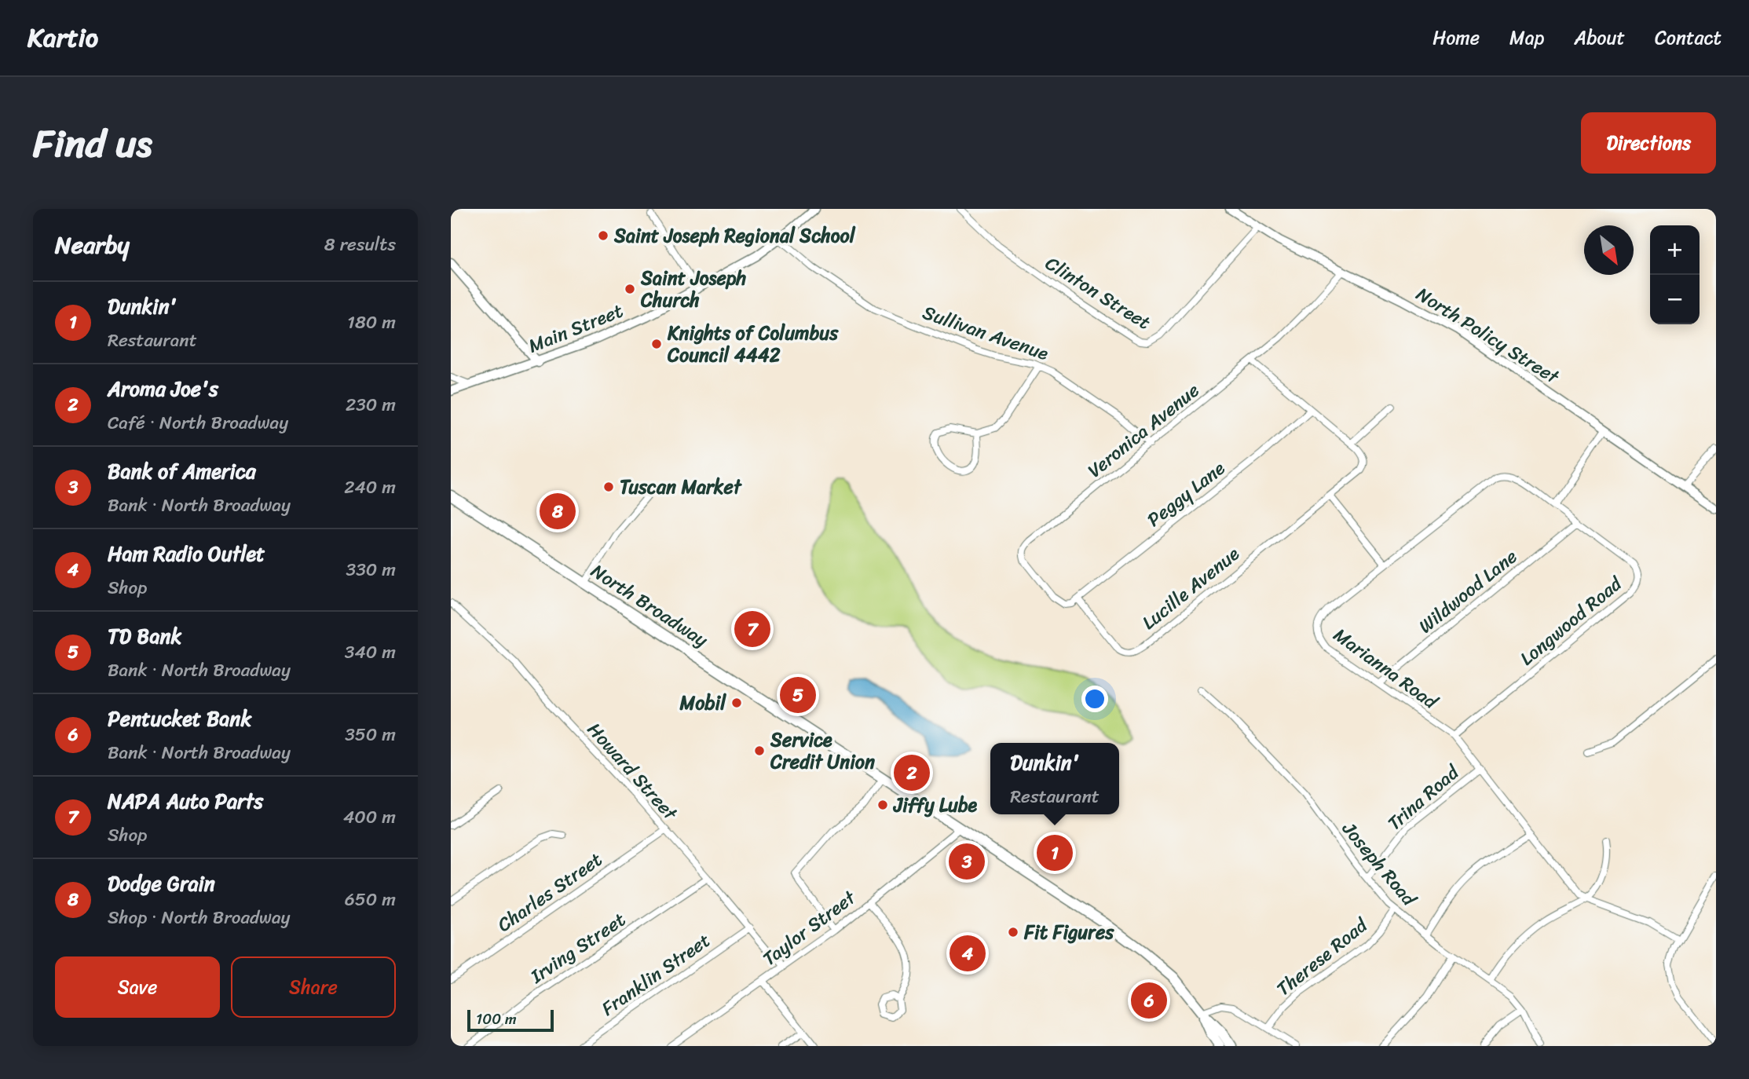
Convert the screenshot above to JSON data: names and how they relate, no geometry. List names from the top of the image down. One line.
{"streets":{"main road":["North Broadway"],"street":["Clinton Street","Main Street","Sullivan Avenue","North Policy Street","Veronica Avenue","Peggy Lane","Lucille Avenue","Wildwood Lane","Longwood Road","Marianna Road","Howard Street","Trina Road","Joseph Road","Charles Street","Taylor Street","Irving Street","Therese Road","Franklin Street"]},"crossings":[["Clinton Street","North Policy Street"],["Main Street","Sullivan Avenue"],["Sullivan Avenue","Veronica Avenue"],["North Policy Street","Veronica Avenue"],["Veronica Avenue","Peggy Lane"],["Veronica Avenue","Lucille Avenue"],["Peggy Lane","Lucille Avenue"],["Wildwood Lane","Longwood Road"],["Wildwood Lane","Marianna Road"],["North Broadway","Taylor Street"],["Longwood Road","Marianna Road"],["Marianna Road","Trina Road"],["Howard Street","Charles Street"],["Howard Street","Taylor Street"],["Howard Street","Irving Street"],["Howard Street","Franklin Street"],["Trina Road","Joseph Road"],["Joseph Road","Therese Road"]],"places":["Saint Joseph Regional School","Saint Joseph Church","Knights of Columbus Council 4442","Tuscan Market","Mobil","Service Credit Union","Jiffy Lube","Fit Figures"],"scale_bar":"100 m","north":"bottom right","page":{"header":"Kartio","nav":["Home","Map","About","Contact"],"title":"Find us","buttons":["Directions",["Save","Share"]],"heading":["Nearby","8 results"],"map_buttons":["+","−"],"list":[{"mark":"1","name":"Dunkin'","note":"Restaurant","value":"180 m"},{"mark":"2","name":"Aroma Joe's","note":"Café · North Broadway","value":"230 m"},{"mark":"3","name":"Bank of America","note":"Bank · North Broadway","value":"240 m"},{"mark":"4","name":"Ham Radio Outlet","note":"Shop","value":"330 m"},{"mark":"5","name":"TD Bank","note":"Bank · North Broadway","value":"340 m"},{"mark":"6","name":"Pentucket Bank","note":"Bank · North Broadway","value":"350 m"},{"mark":"7","name":"NAPA Auto Parts","note":"Shop","value":"400 m"},{"mark":"8","name":"Dodge Grain","note":"Shop · North Broadway","value":"650 m"}],"pins":["8","7","5","2","1","3","4","6"],"popup":["Dunkin'","Restaurant"],"scale":"100 m"}}
